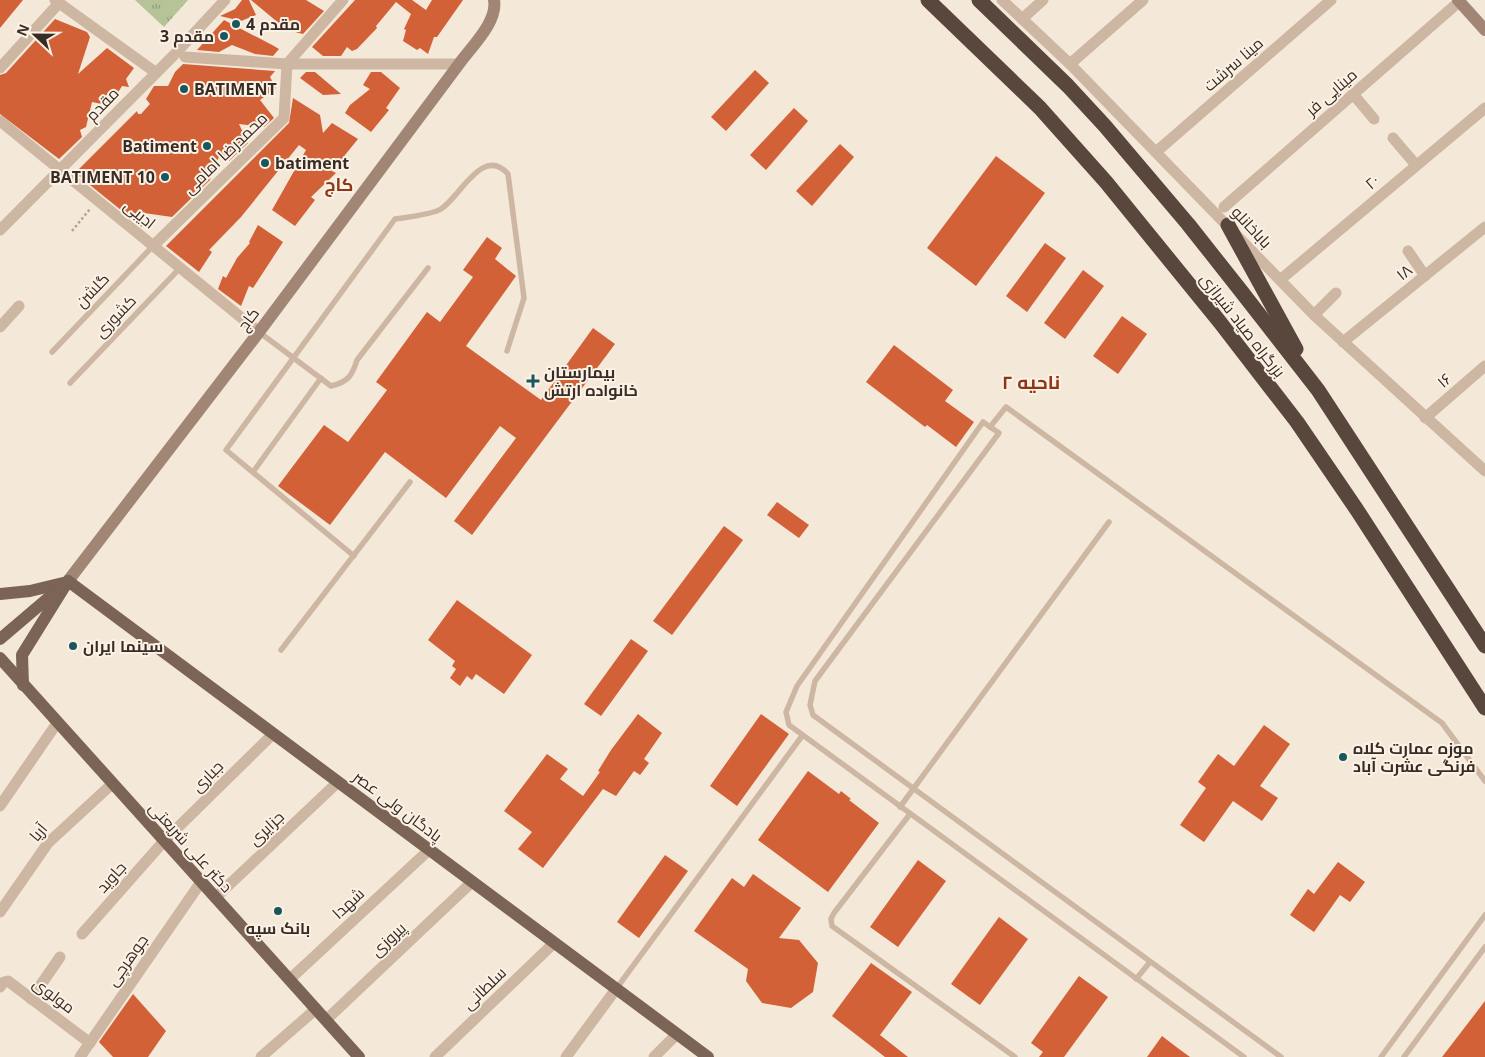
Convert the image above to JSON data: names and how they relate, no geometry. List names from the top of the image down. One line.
{"streets":{"highway":["بزرگراه صیاد شیرازی"],"main road":["کاج","پادگان ولی عصر","دکتر علی شریعتی"],"street":["مینا سرشت","مینایی فر","مقدم","محمدرضا امامی","۲۰","ادیبی","باباخانلو","۱۸","۱۶","جباری","جزایری","آریا","جاوید","شهدا","پیروزی","جوهرچی","سلطانی","مولوی"],"lane":["گلشن","کشوری"]},"crossings":[["مینا سرشت","باباخانلو"],["مقدم","ادیبی"],["محمدرضا امامی","ادیبی"],["محمدرضا امامی","گلشن"],["۲۰","باباخانلو"],["ادیبی","گلشن"],["ادیبی","کشوری"],["ادیبی","کاج"],["باباخانلو","۱۸"],["باباخانلو","۱۶"],["کاج","پادگان ولی عصر"],["جباری","پادگان ولی عصر"],["جباری","دکتر علی شریعتی"],["جباری","جاوید"],["پادگان ولی عصر","جزایری"],["پادگان ولی عصر","شهدا"],["پادگان ولی عصر","پیروزی"],["پادگان ولی عصر","سلطانی"],["جزایری","دکتر علی شریعتی"],["آریا","دکتر علی شریعتی"],["دکتر علی شریعتی","جاوید"],["دکتر علی شریعتی","شهدا"],["دکتر علی شریعتی","پیروزی"],["دکتر علی شریعتی","جوهرچی"],["جوهرچی","مولوی"]],"districts":["کاج","ناحیه ۲"],"places":{"other":["4 مقدم","3 مقدم","BATIMENT","Batiment","batiment","BATIMENT 10","سینما ایران","موزه عمارت کلاه فرنگی عشرت آباد","بانک سپه"],"health":["بیمارستان خانواده ارتش"]},"north":"left"}
